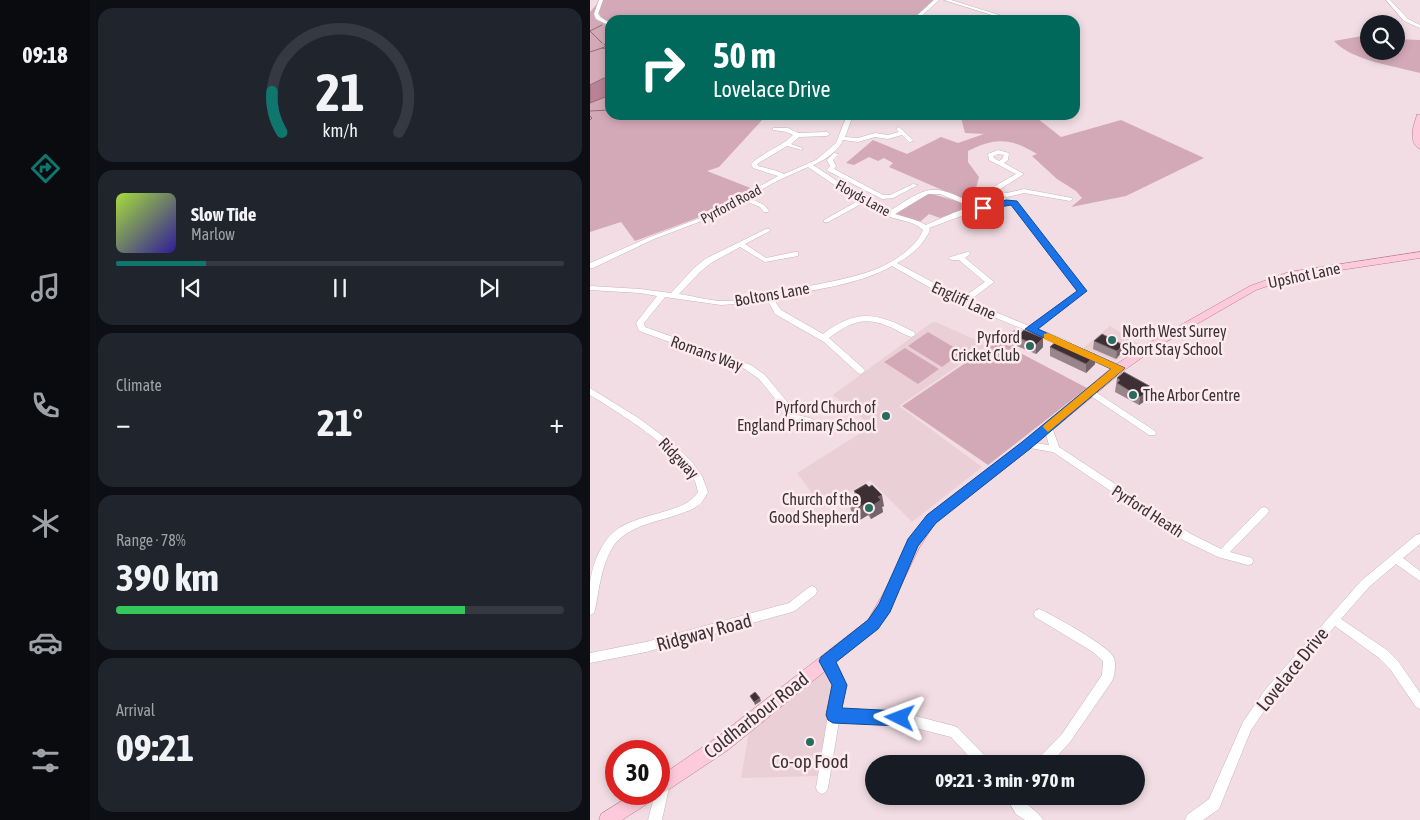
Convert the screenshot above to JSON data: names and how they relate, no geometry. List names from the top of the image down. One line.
{"streets":{"main road":["Upshot Lane","Coldharbour Road"],"street":["Floyds Lane","Pyrford Road","Boltons Lane","Engliff Lane","Romans Way","Ridgway","Pyrford Heath","Ridgway Road","Lovelace Drive"]},"crossings":[["Floyds Lane","Pyrford Road"],["Floyds Lane","Boltons Lane"],["Upshot Lane","Engliff Lane"],["Upshot Lane","Coldharbour Road"],["Boltons Lane","Engliff Lane"],["Boltons Lane","Romans Way"],["Engliff Lane","Coldharbour Road"],["Pyrford Heath","Coldharbour Road"]],"places":["North West Surrey Short Stay School","Pyrford Cricket Club","The Arbor Centre","Pyrford Church of England Primary School","Church of the Good Shepherd","Co-op Food"],"page":{"tabs":"09:18","turn":["50 m","Lovelace Drive"],"song":["Slow Tide","Marlow"],"tile":["Climate",["Range · 78%","390 km"],["Arrival","09:21"]],"heat":["−","21°","+"],"limit":"30","trip":"09:21 · 3 min · 970 m","gauge":["21","km/h"]}}
